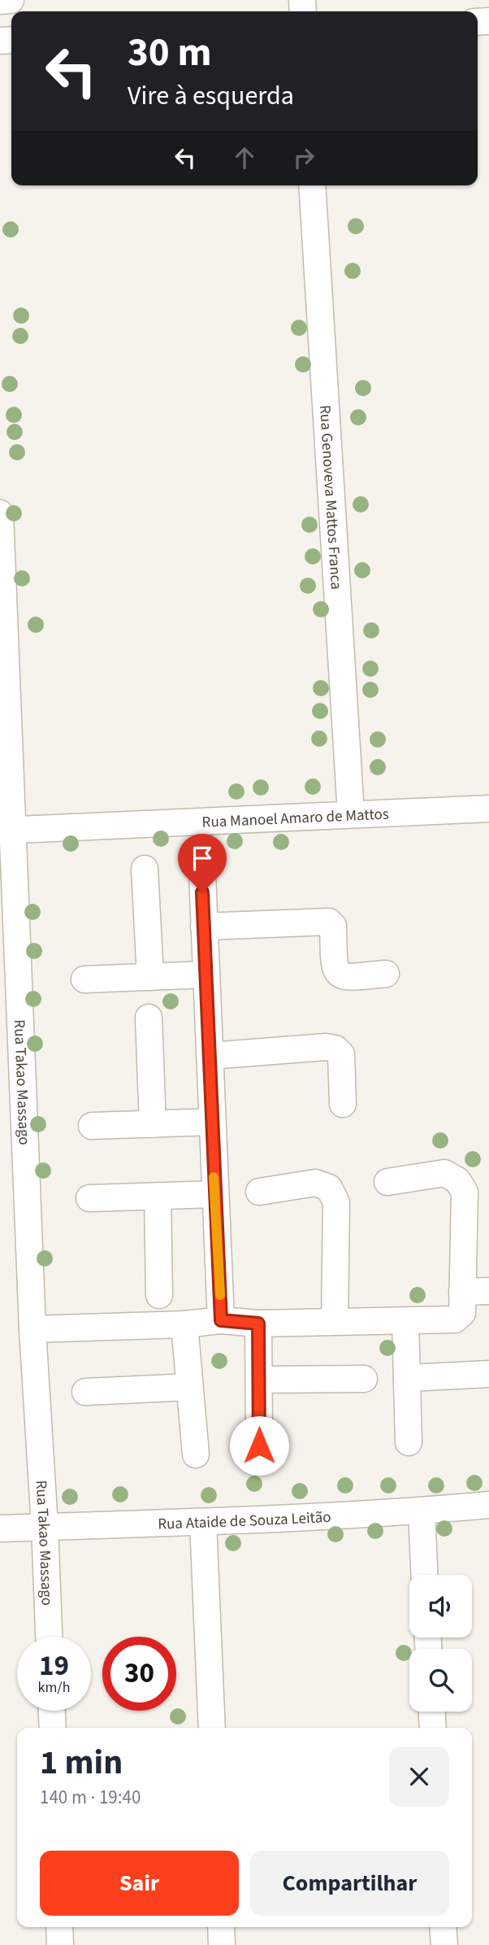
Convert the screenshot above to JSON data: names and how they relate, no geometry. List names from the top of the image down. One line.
{"streets":{"street":["Rua Genoveva Mattos Franca","Rua Manoel Amaro de Mattos","Rua Takao Massago","Rua Ataide de Souza Leitão"]},"crossings":[["Rua Genoveva Mattos Franca","Rua Manoel Amaro de Mattos"],["Rua Manoel Amaro de Mattos","Rua Takao Massago"],["Rua Takao Massago","Rua Ataide de Souza Leitão"]],"page":{"turn":["30 m","Vire à esquerda"],"speed":"19 km/h","limit":"30","heading":["1 min","140 m · 19:40"],"buttons":["Sair","Compartilhar"]}}
